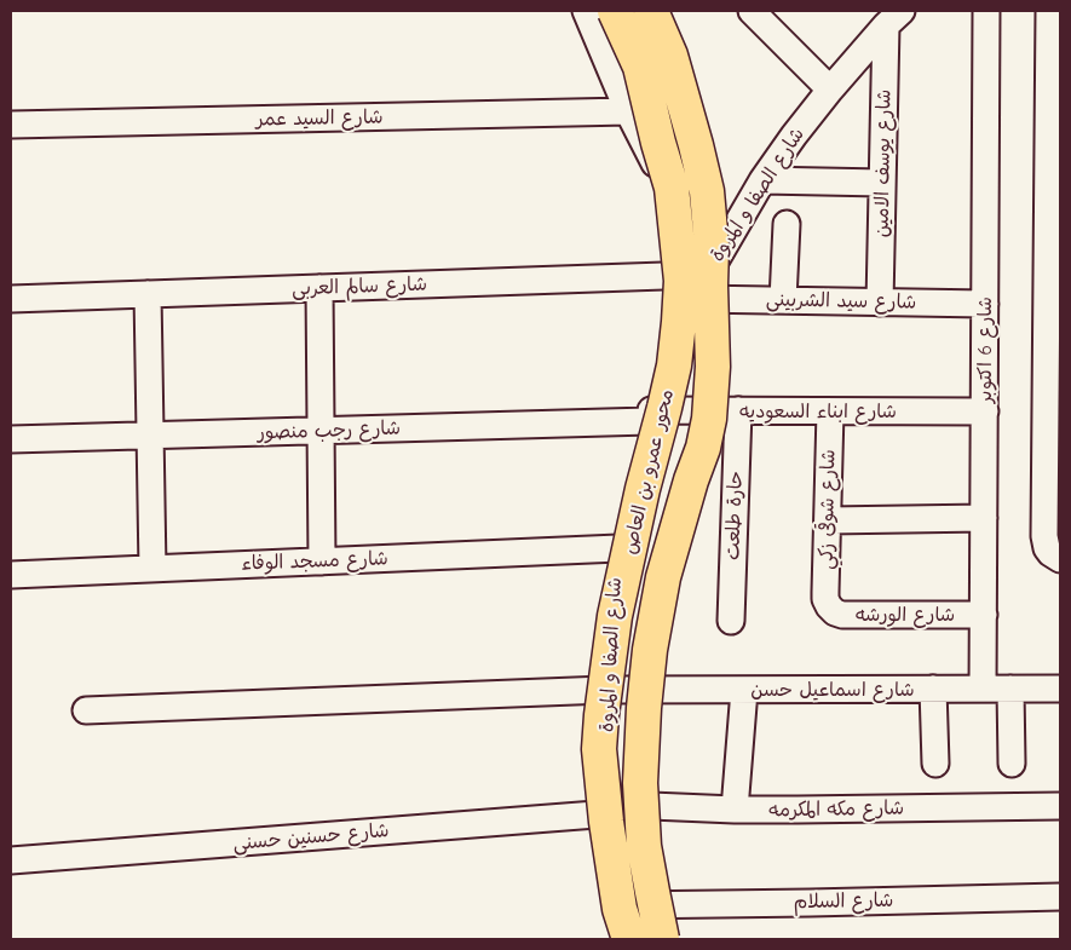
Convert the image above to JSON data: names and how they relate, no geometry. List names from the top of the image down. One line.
{"streets":{"main road":["محور عمرو بن العاص"],"street":["شارع السيد عمر","شارع يوسف الامين","شارع الصفا و المروة","شارع سالم العربى","شارع سيد الشربينى","شارع 6 اكتوبر","شارع ابناء السعوديه","شارع رجب منصور","شارع شوقى زكي","حارة طلعت","شارع مسجد الوفاء","شارع الورشه","شارع اسماعيل حسن","شارع مكه المكرمه","شارع حسنين حسنى","شارع السلام"]},"crossings":[["شارع يوسف الامين","شارع الصفا و المروة"],["شارع يوسف الامين","شارع سيد الشربينى"],["شارع الصفا و المروة","شارع سالم العربى"],["شارع الصفا و المروة","شارع سيد الشربينى"],["شارع الصفا و المروة","شارع ابناء السعوديه"],["شارع الصفا و المروة","شارع رجب منصور"],["شارع الصفا و المروة","شارع مسجد الوفاء"],["شارع الصفا و المروة","شارع اسماعيل حسن"],["شارع الصفا و المروة","شارع مكه المكرمه"],["شارع الصفا و المروة","شارع حسنين حسنى"],["شارع الصفا و المروة","شارع السلام"],["شارع سيد الشربينى","شارع 6 اكتوبر"],["شارع 6 اكتوبر","شارع ابناء السعوديه"],["شارع 6 اكتوبر","شارع الورشه"],["شارع 6 اكتوبر","شارع اسماعيل حسن"],["شارع ابناء السعوديه","شارع رجب منصور"],["شارع ابناء السعوديه","شارع شوقى زكي"],["شارع ابناء السعوديه","حارة طلعت"],["شارع شوقى زكي","شارع الورشه"],["شارع مكه المكرمه","شارع حسنين حسنى"]]}
